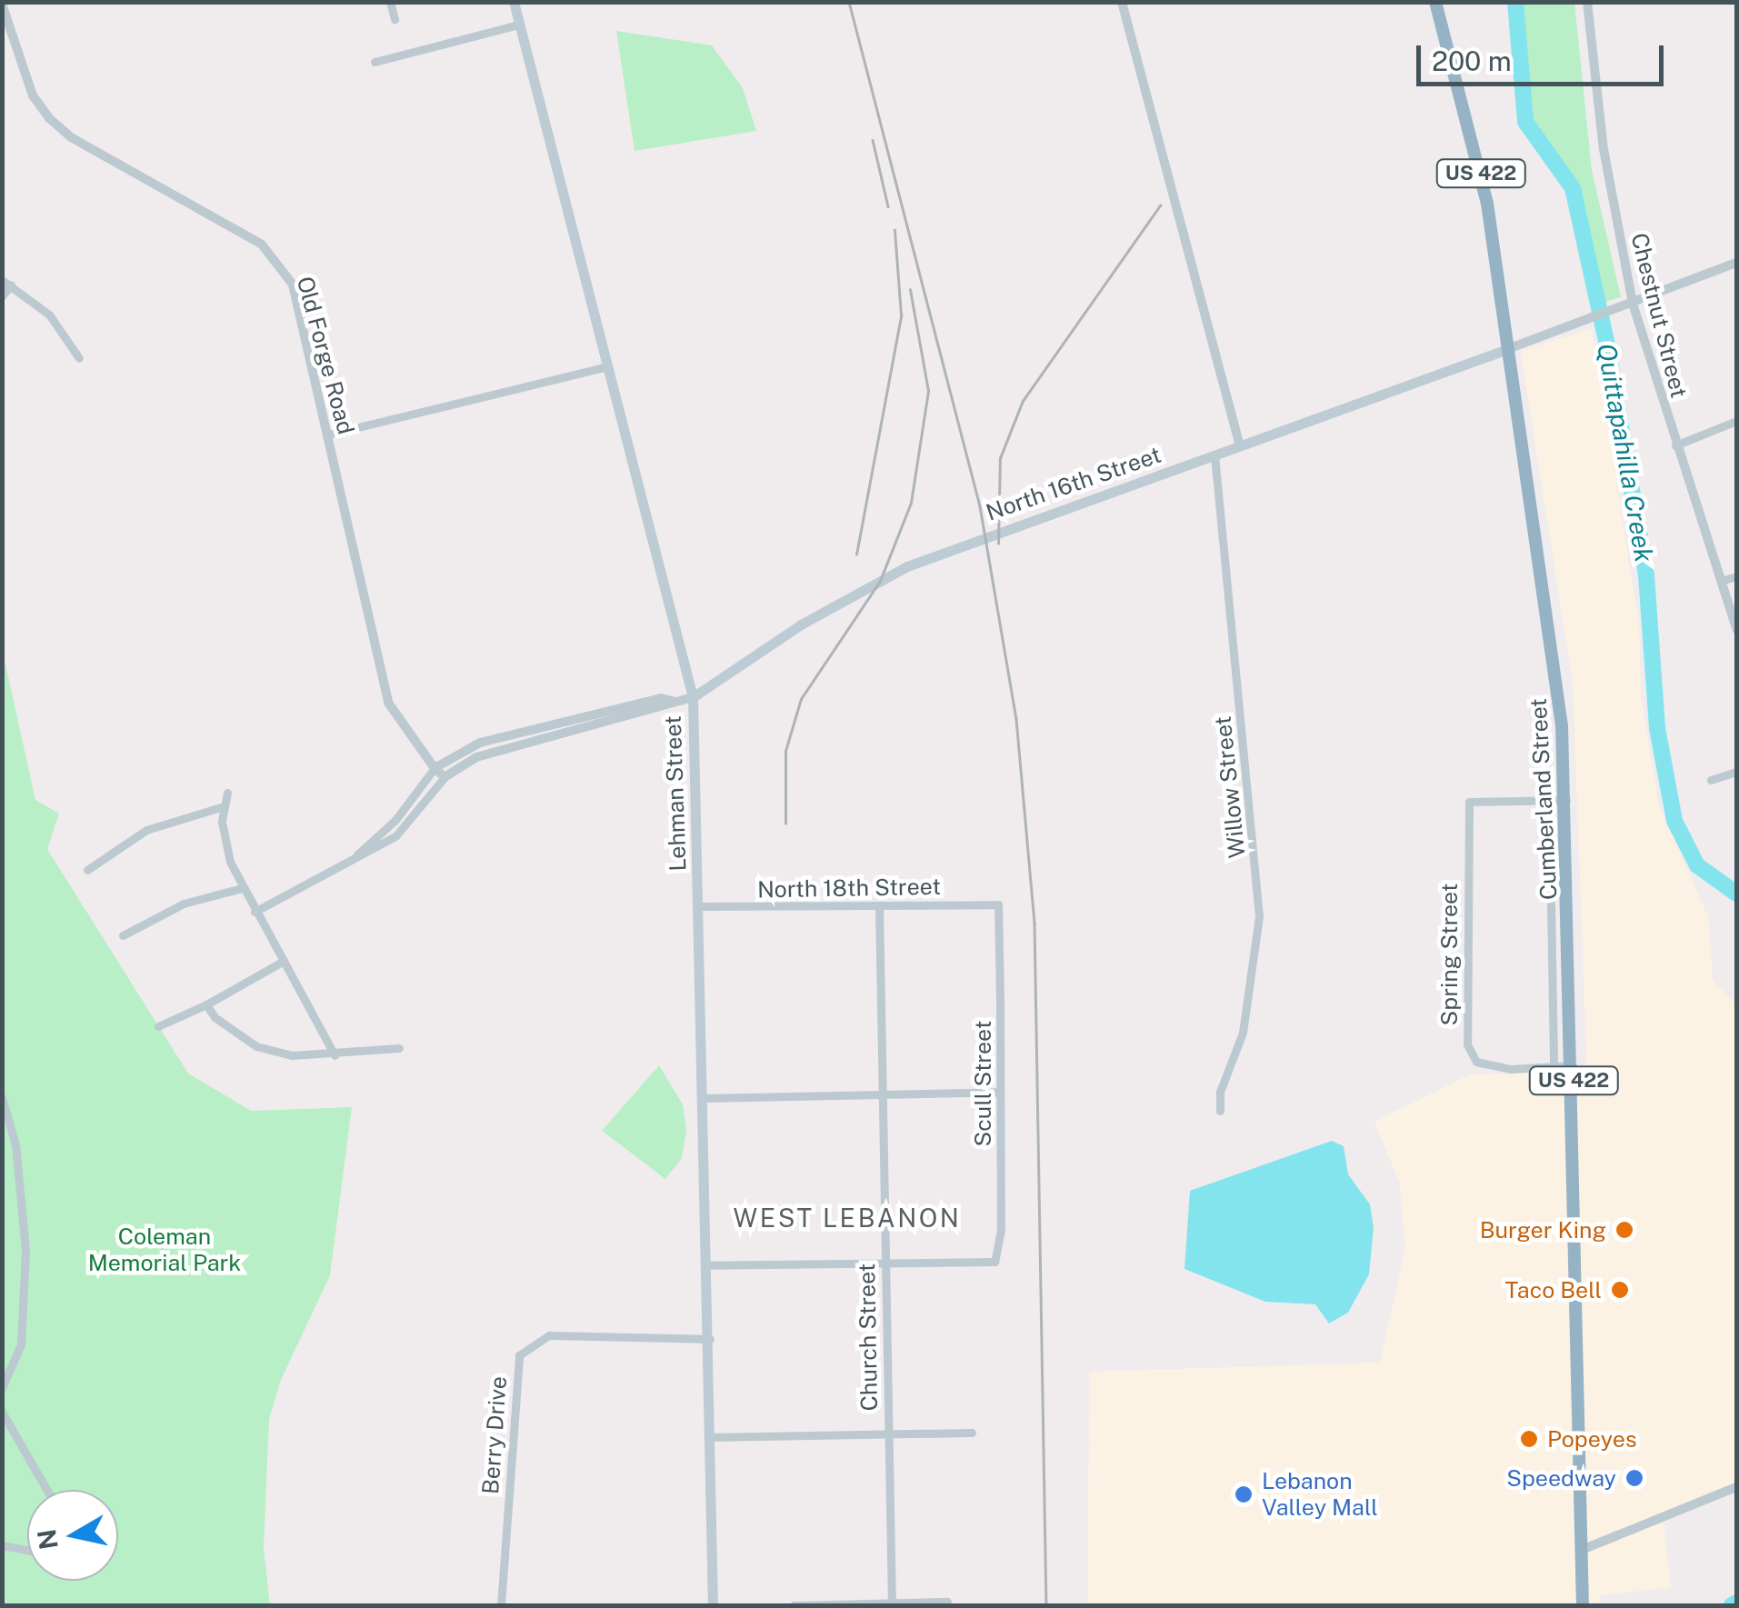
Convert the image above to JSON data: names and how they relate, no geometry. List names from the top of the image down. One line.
{"streets":{"highway":["US 422","Cumberland Street"],"main road":["North 16th Street","Lehman Street"],"street":["Chestnut Street","Old Forge Road","Willow Street","North 18th Street","Spring Street","Scull Street","Church Street","Berry Drive"]},"crossings":[["Old Forge Road","North 16th Street"],["North 16th Street","Willow Street"],["North 16th Street","Lehman Street"],["North 16th Street","Cumberland Street"],["Lehman Street","North 18th Street"],["Lehman Street","Berry Drive"],["Cumberland Street","Spring Street"],["North 18th Street","Scull Street"],["North 18th Street","Church Street"],["Scull Street","Church Street"]],"districts":["WEST LEBANON"],"water":["Quittapahilla Creek"],"parks":["Coleman Memorial Park"],"places":["Burger King","Taco Bell","Popeyes","Speedway","Lebanon Valley Mall"],"scale_bar":"200 m","north":"left"}
